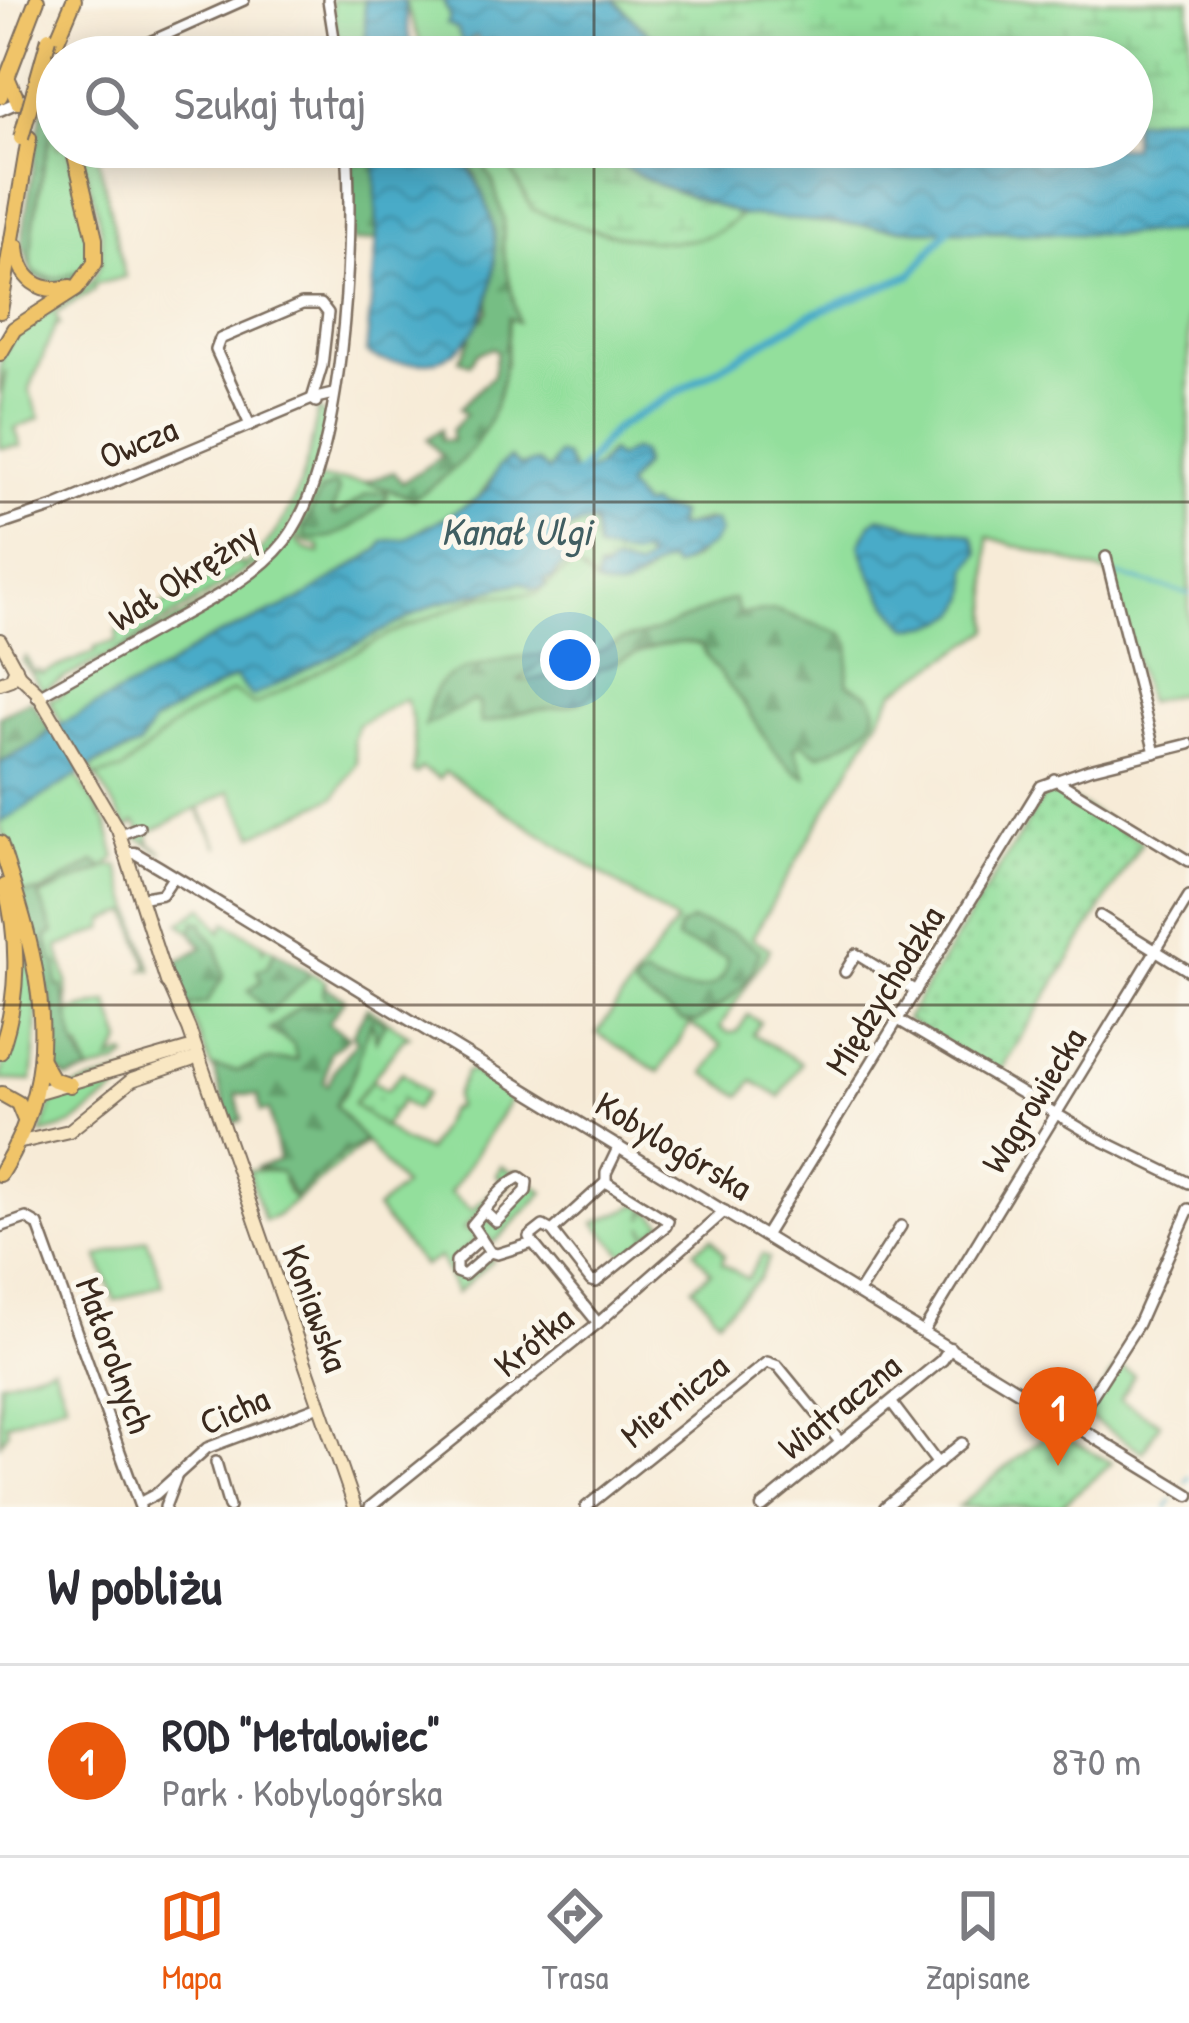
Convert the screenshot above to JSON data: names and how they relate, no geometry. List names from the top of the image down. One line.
{"streets":{"main road":["Koniawska"],"street":["Owcza","Wał Okrężny","Międzychodzka","Wągrowiecka","Kobylogórska","Krótka","Małorolnych","Miernicza","Wiatraczna","Cicha"]},"crossings":[["Wał Okrężny","Koniawska"],["Międzychodzka","Kobylogórska"],["Wągrowiecka","Kobylogórska"],["Kobylogórska","Koniawska"],["Kobylogórska","Krótka"],["Kobylogórska","Wiatraczna"],["Koniawska","Cicha"],["Małorolnych","Cicha"],["Miernicza","Wiatraczna"]],"water":["Kanał Ulgi"],"page":{"search":"Szukaj tutaj","pins":"1","heading":"W pobliżu","list":[{"mark":"1","name":"ROD \"Metalowiec\"","note":"Park · Kobylogórska","value":"870 m"}],"nav":["Mapa","Trasa","Zapisane"]}}
